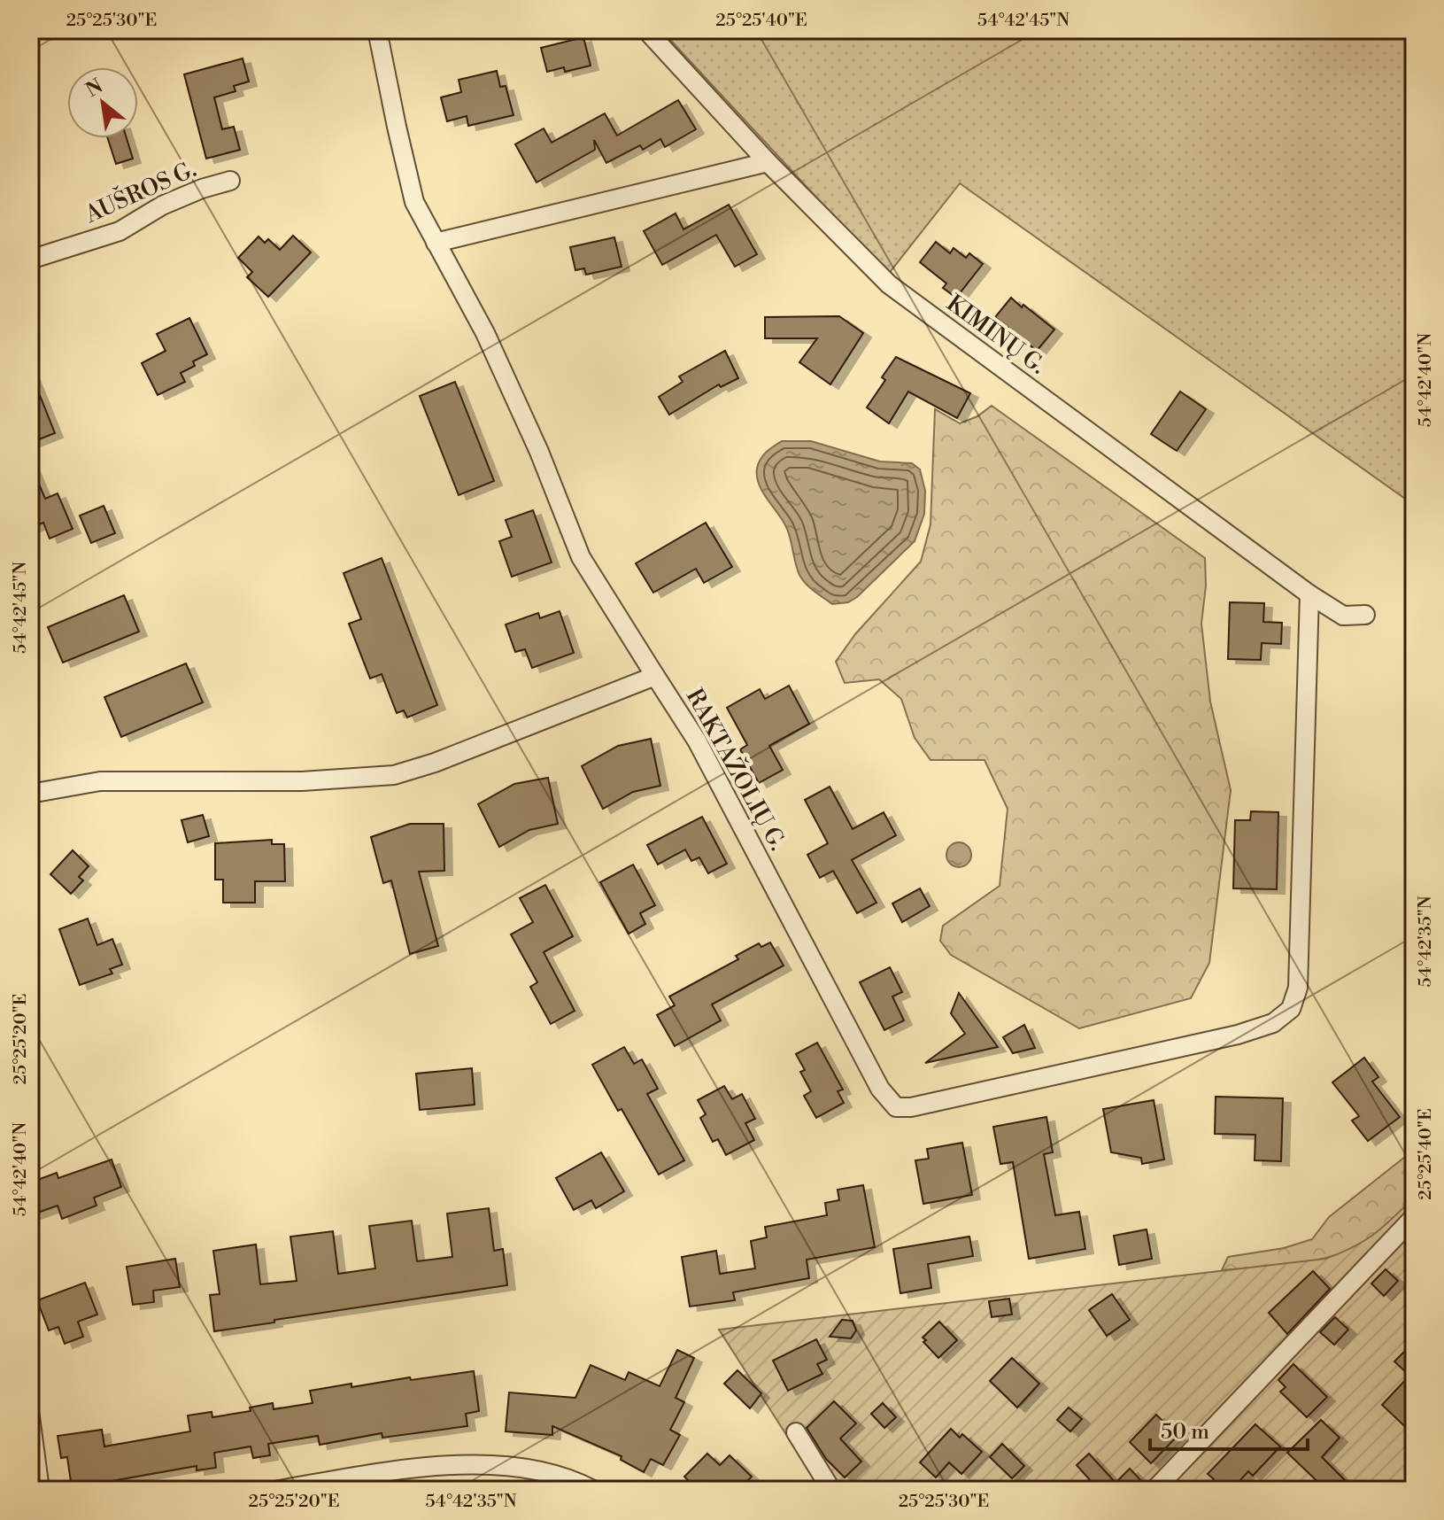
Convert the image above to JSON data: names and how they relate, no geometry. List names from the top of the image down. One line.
{"streets":{"street":["AUŠROS G.","KIMINŲ G.","RAKTAŽOLIŲ G."]},"crossings":[["KIMINŲ G.","RAKTAŽOLIŲ G."]],"scale_bar":"50 m","north":"top left","coordinates":["25°25'30\"E","25°25'40\"E","54°42'45\"N","54°42'40\"N","54°42'35\"N","25°25'20\"E"]}
